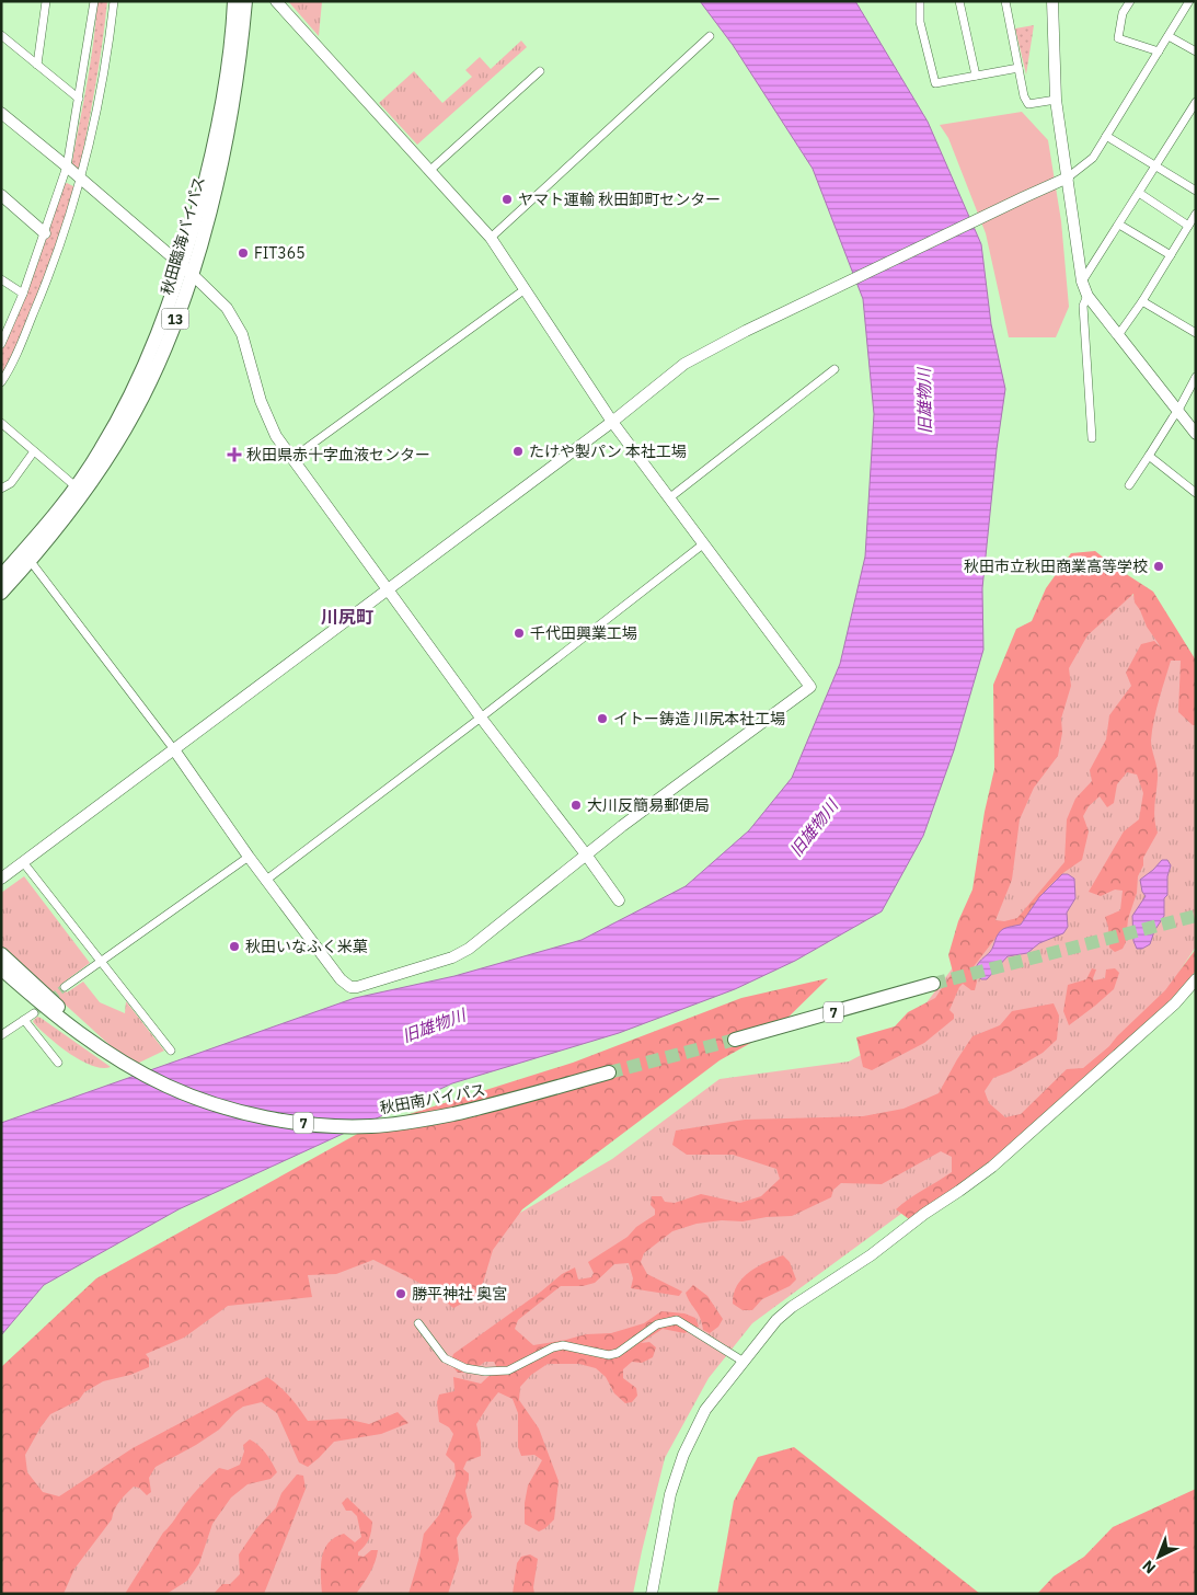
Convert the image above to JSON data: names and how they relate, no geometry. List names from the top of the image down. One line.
{"streets":{"highway":["秋田臨海バイパス","13","7","秋田南バイパス"]},"districts":["川尻町"],"water":["旧雄物川"],"places":{"other":["ヤマト運輸 秋田卸町センター","FIT365","たけや製パン 本社工場","秋田市立秋田商業高等学校","千代田興業工場","イトー鋳造 川尻本社工場","大川反簡易郵便局","秋田いなふく米菓","勝平神社 奥宮"],"health":["秋田県赤十字血液センター"]},"north":"bottom left"}
